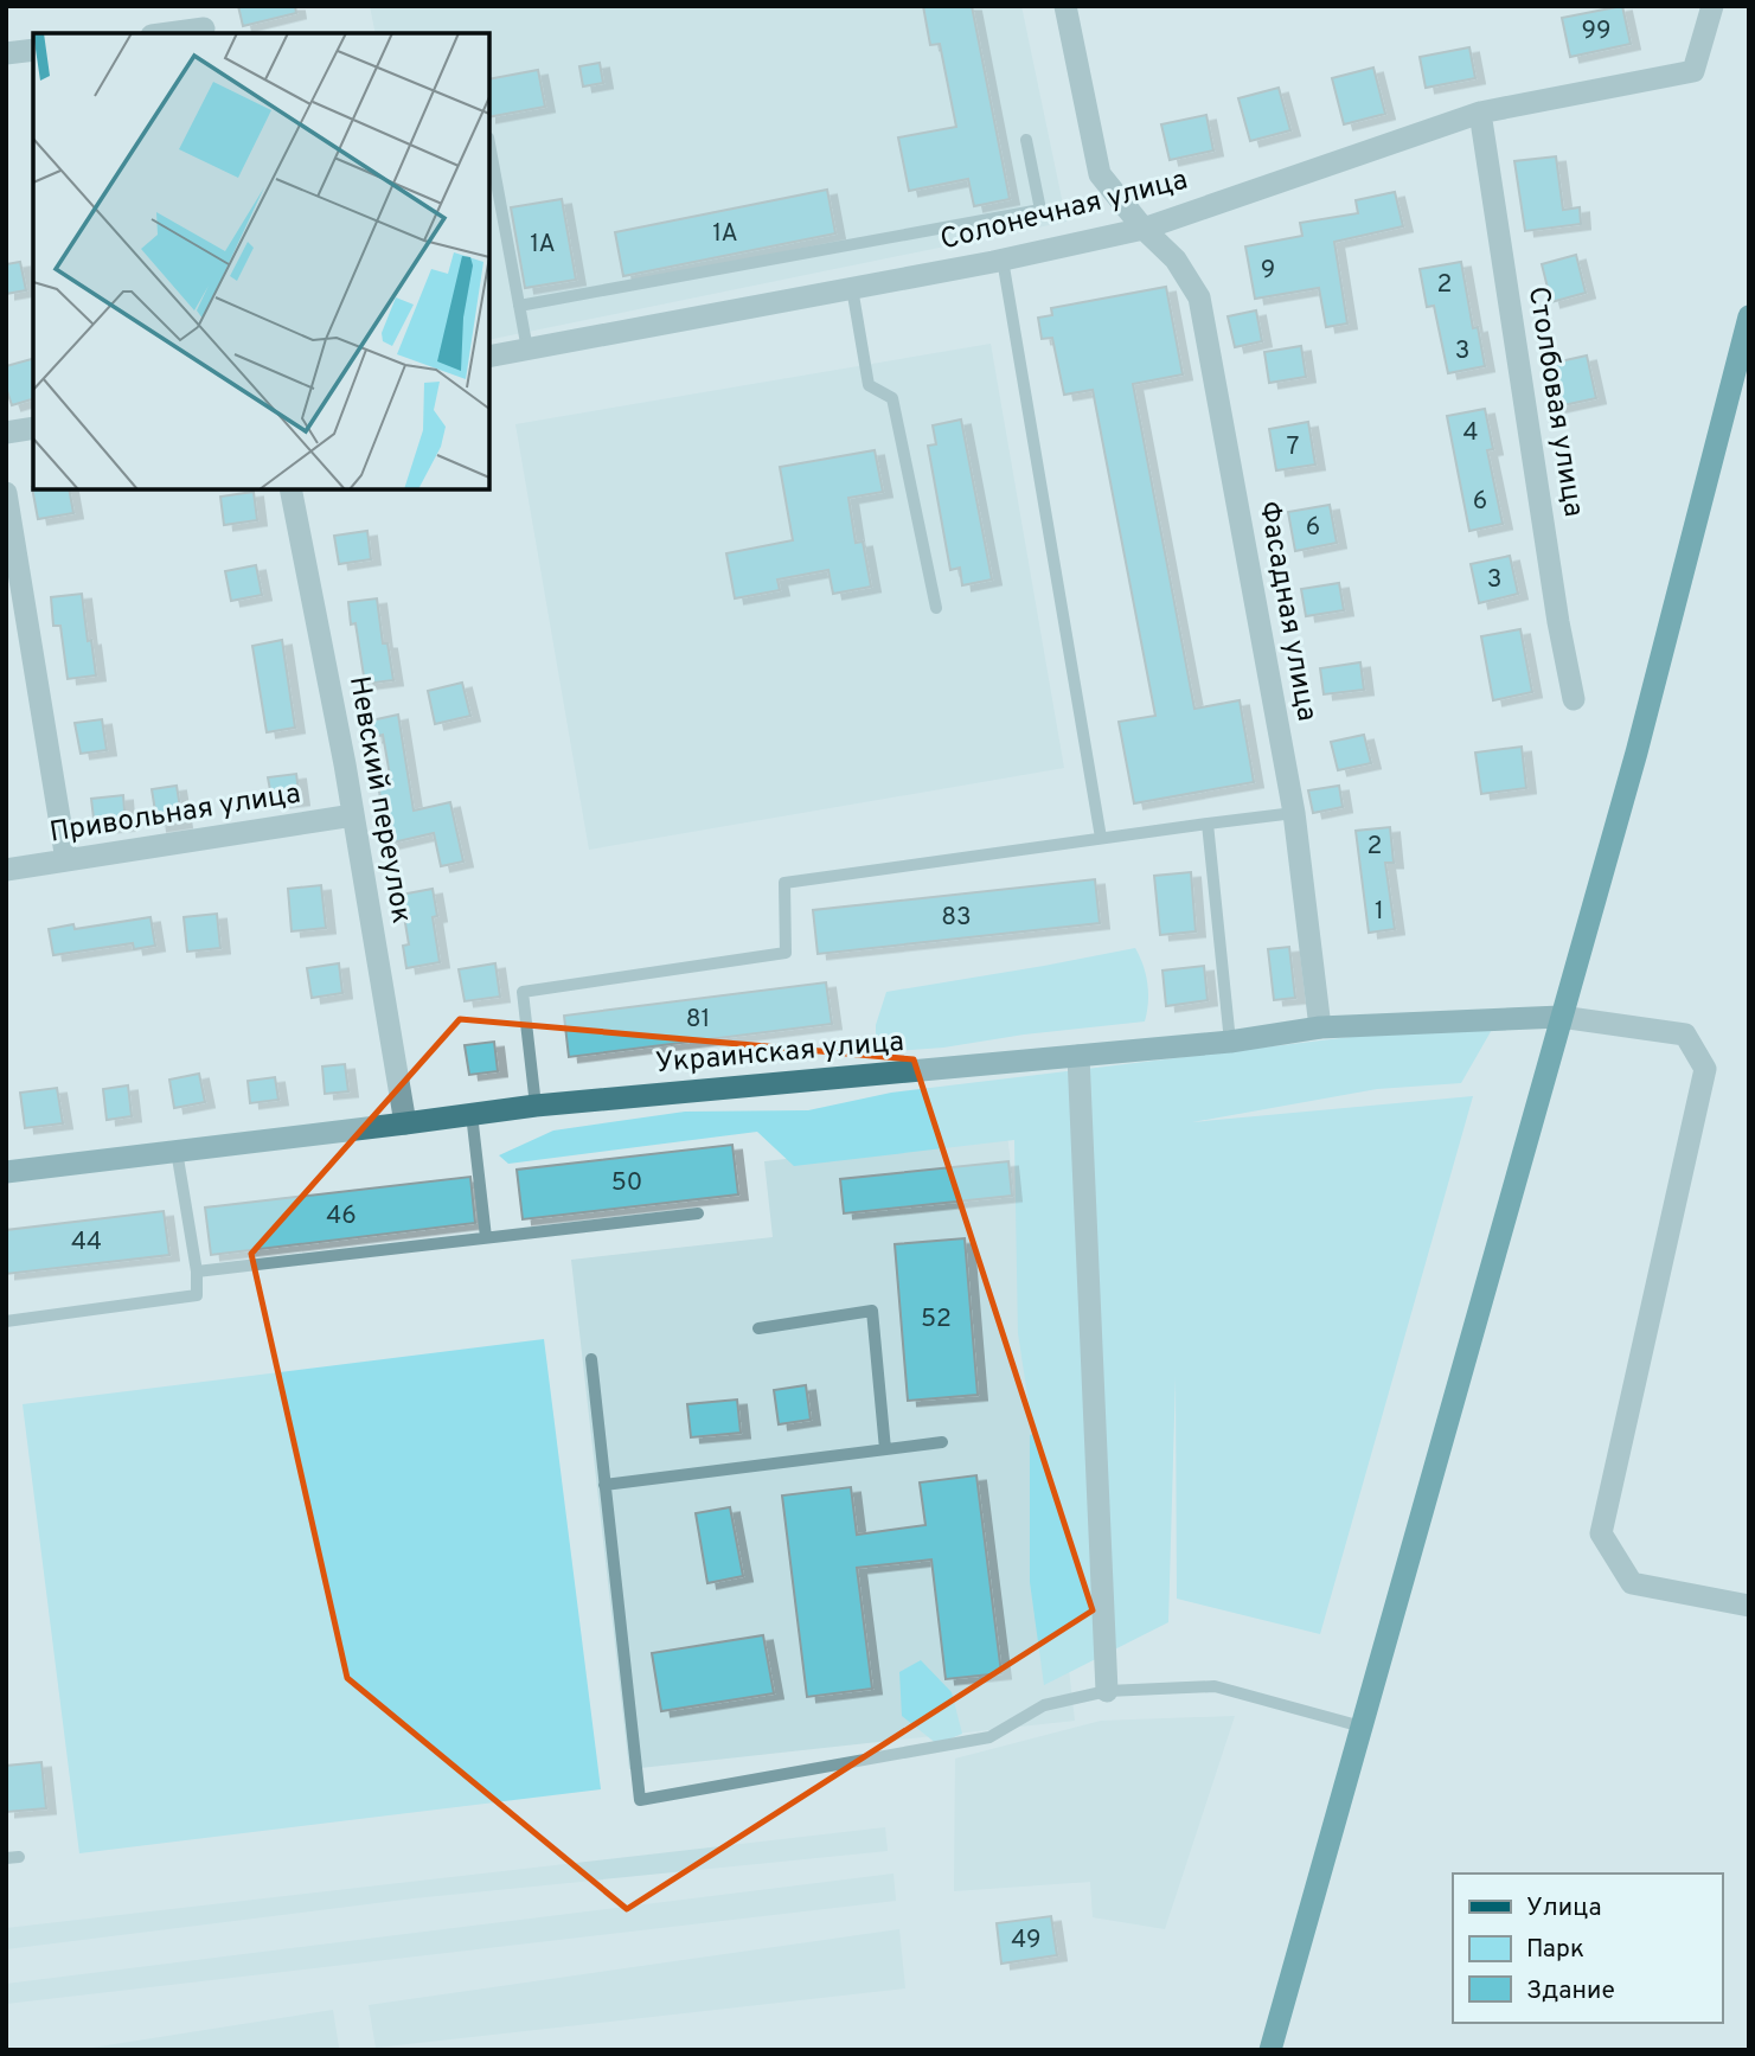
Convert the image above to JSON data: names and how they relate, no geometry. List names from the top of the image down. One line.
{"streets":{"main road":["Украинская улица"],"street":["Солонечная улица","Столбовая улица","Фасадная улица","Невский переулок","Привольная улица"]},"crossings":[["Солонечная улица","Столбовая улица"],["Солонечная улица","Фасадная улица"],["Фасадная улица","Украинская улица"],["Невский переулок","Привольная улица"],["Невский переулок","Украинская улица"]],"house_numbers":["99","1А","1А","9","2","3","4","7","6","6","3","2","1","83","81","50","46","44","52","49"],"legend":["Улица","Парк","Здание"]}
